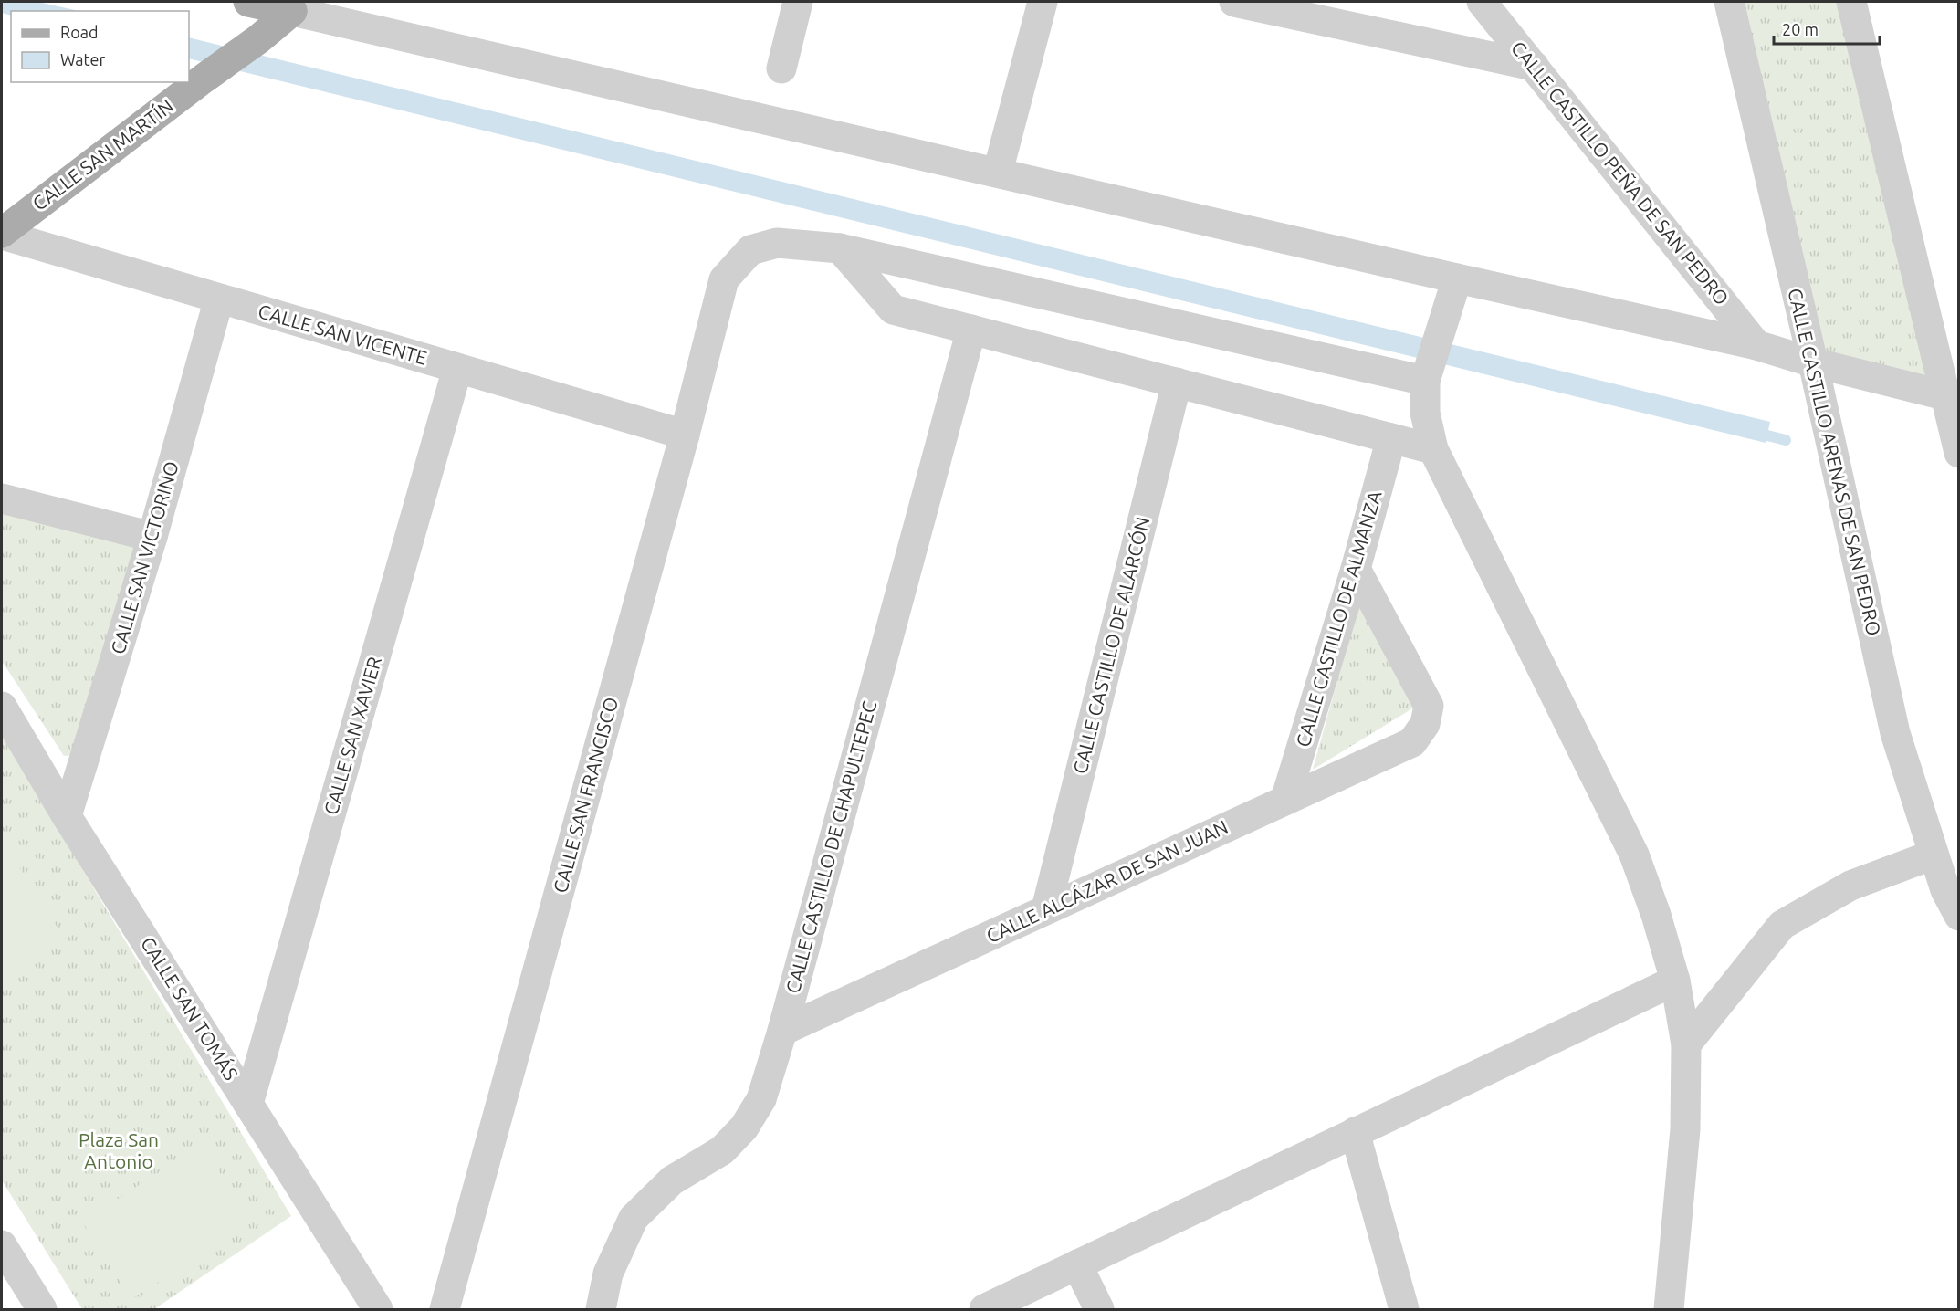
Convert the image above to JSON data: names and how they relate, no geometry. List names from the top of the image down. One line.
{"streets":{"main road":["CALLE SAN MARTÍN"],"street":["CALLE CASTILLO PEÑA DE SAN PEDRO","CALLE SAN VICENTE","CALLE CASTILLO ARENAS DE SAN PEDRO","CALLE SAN VICTORINO","CALLE CASTILLO DE ALMANZA","CALLE CASTILLO DE ALARCÓN","CALLE SAN XAVIER","CALLE SAN FRANCISCO","CALLE CASTILLO DE CHAPULTEPEC","CALLE ALCÁZAR DE SAN JUAN","CALLE SAN TOMÁS"]},"crossings":[["CALLE SAN MARTÍN","CALLE SAN VICENTE"],["CALLE SAN VICENTE","CALLE SAN VICTORINO"],["CALLE SAN VICENTE","CALLE SAN XAVIER"],["CALLE SAN VICENTE","CALLE SAN FRANCISCO"],["CALLE SAN VICTORINO","CALLE SAN TOMÁS"],["CALLE CASTILLO DE ALMANZA","CALLE ALCÁZAR DE SAN JUAN"],["CALLE CASTILLO DE ALARCÓN","CALLE ALCÁZAR DE SAN JUAN"],["CALLE SAN XAVIER","CALLE SAN TOMÁS"],["CALLE CASTILLO DE CHAPULTEPEC","CALLE ALCÁZAR DE SAN JUAN"]],"parks":["Plaza San Antonio"],"legend":["Road","Water"],"scale_bar":"20 m"}
